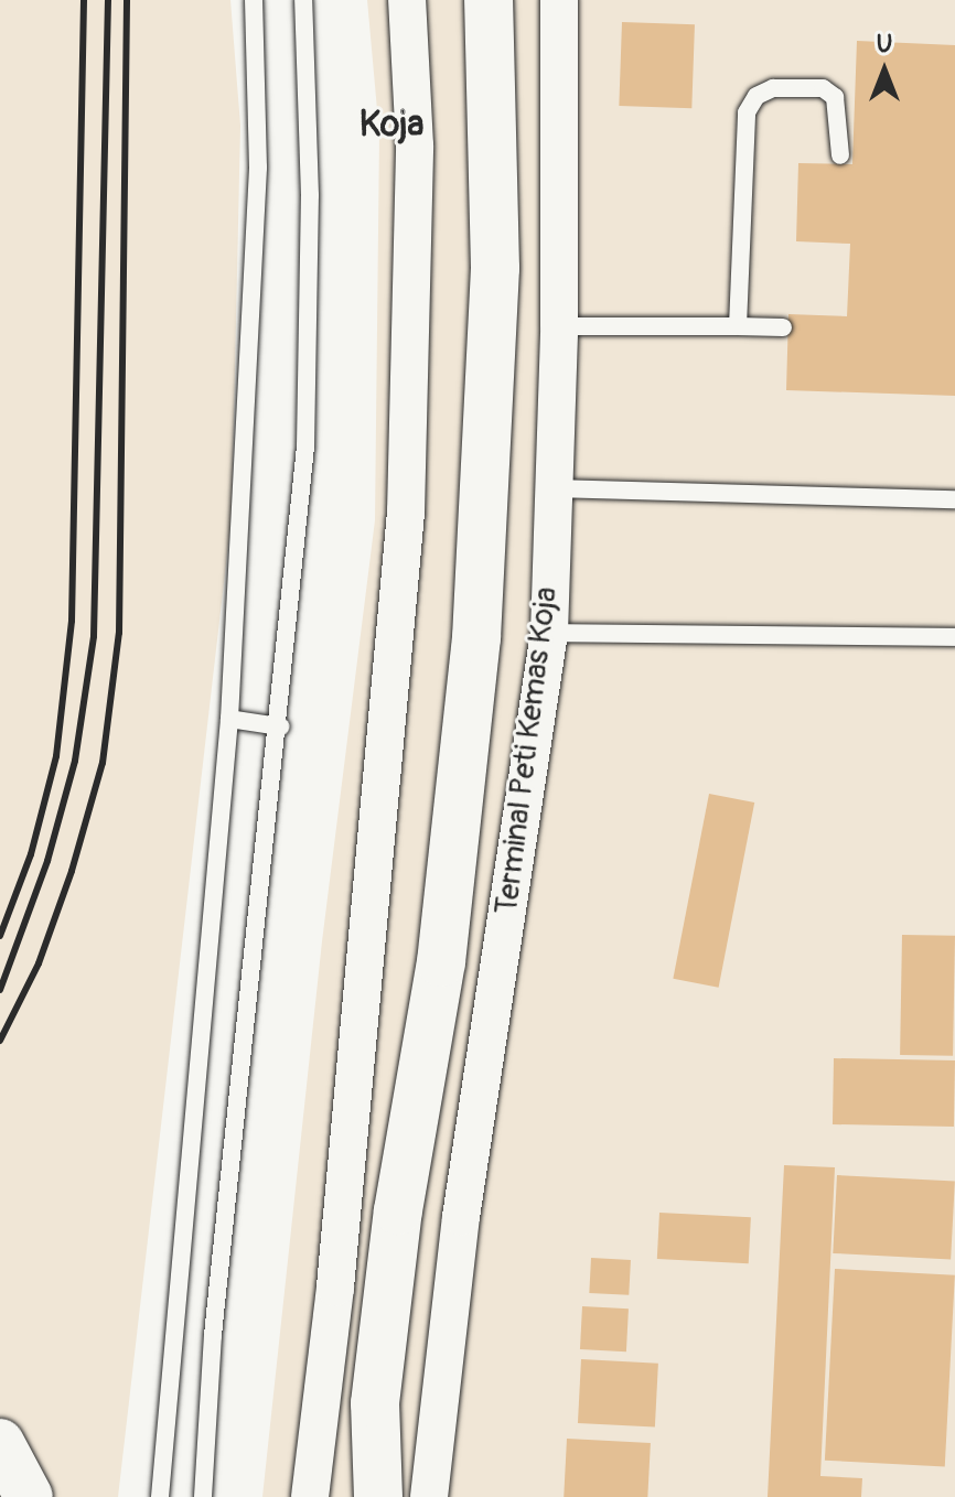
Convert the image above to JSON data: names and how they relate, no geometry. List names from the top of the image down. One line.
{"streets":{"street":["Terminal Peti Kemas Koja"]},"districts":["Koja"],"north":"top"}
